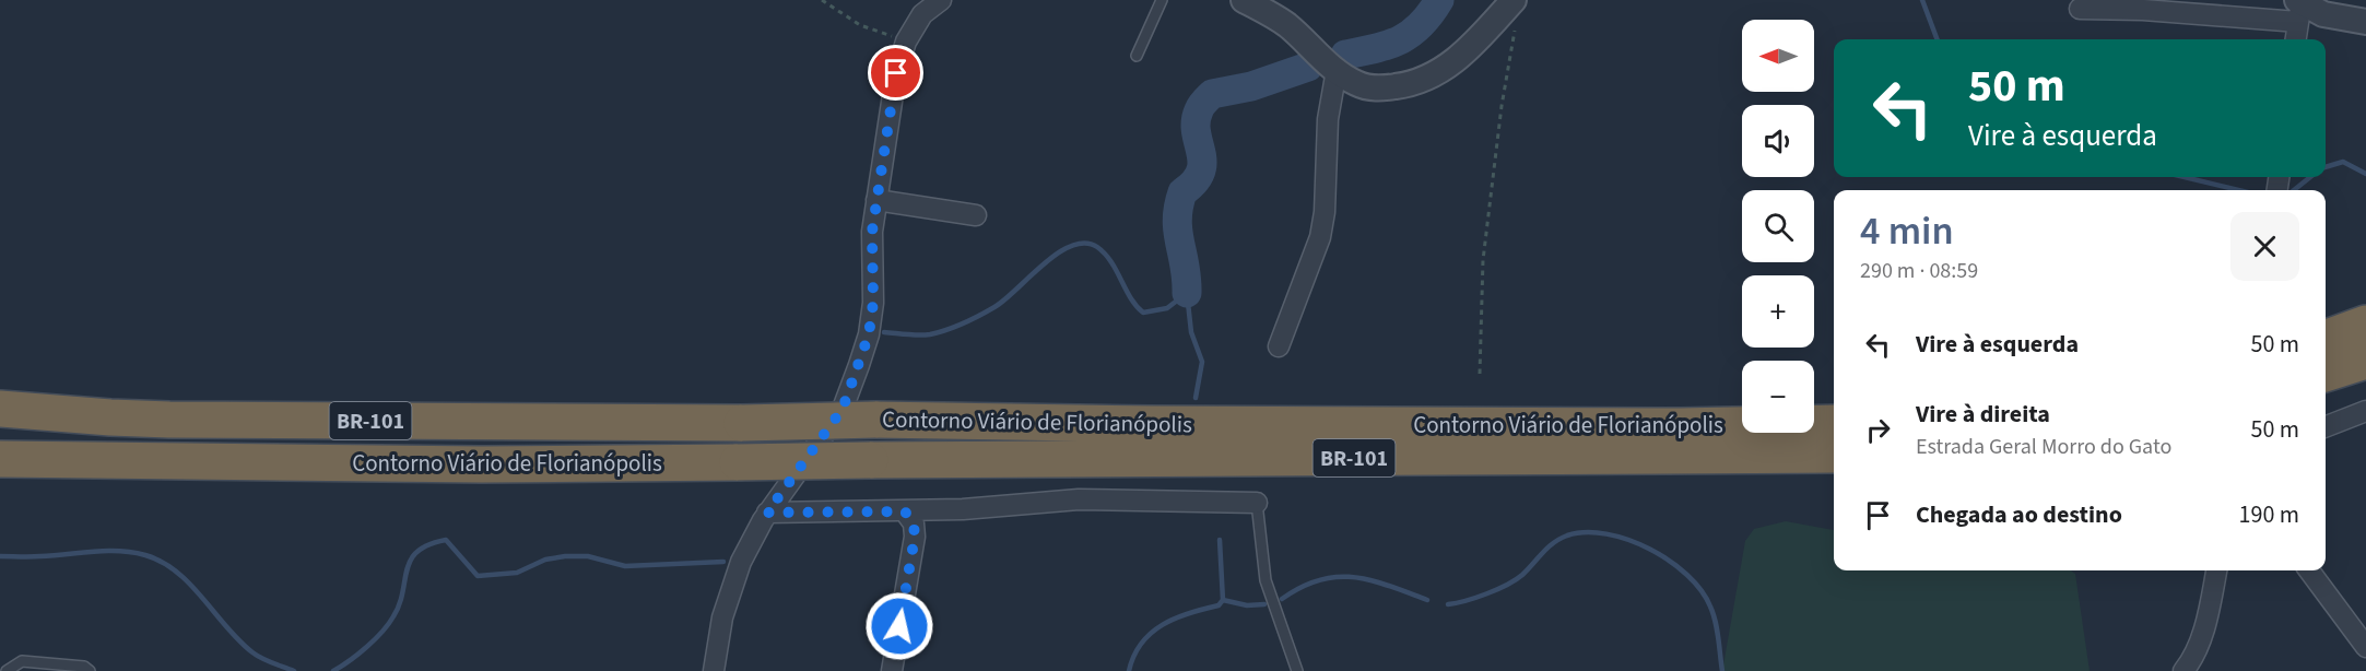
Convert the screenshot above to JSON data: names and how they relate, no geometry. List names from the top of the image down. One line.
{"streets":{"highway":["BR-101","Contorno Viário de Florianópolis"]},"north":"left","page":{"map_buttons":["+","−"],"turn":["50 m","Vire à esquerda"],"heading":["4 min","290 m · 08:59"],"list":[{"name":"Vire à esquerda","value":"50 m"},{"name":"Vire à direita","note":"Estrada Geral Morro do Gato","value":"50 m"},{"name":"Chegada ao destino","value":"190 m"}]}}
